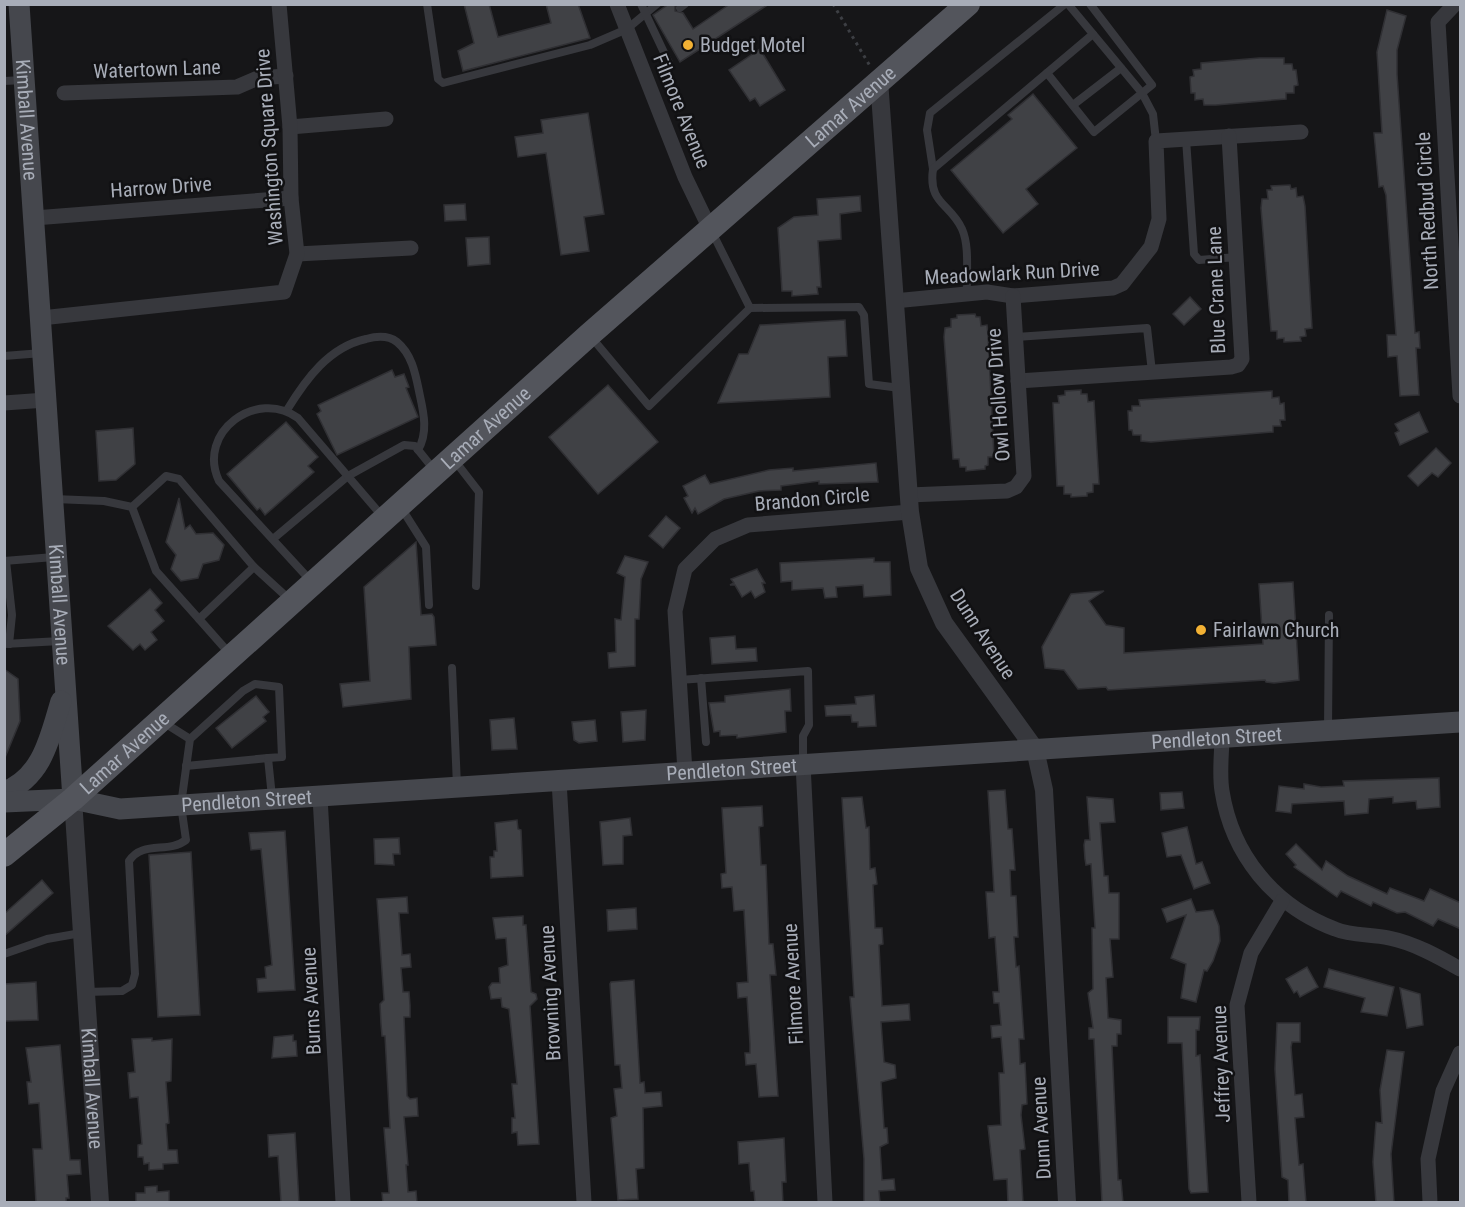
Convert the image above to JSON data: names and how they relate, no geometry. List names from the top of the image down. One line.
{"streets":{"main road":["Lamar Avenue","Kimball Avenue","Pendleton Street"],"street":["Watertown Lane","Filmore Avenue","Washington Square Drive","Harrow Drive","North Redbud Circle","Meadowlark Run Drive","Blue Crane Lane","Owl Hollow Drive","Brandon Circle","Dunn Avenue","Browning Avenue","Burns Avenue","Jeffrey Avenue"]},"crossings":[["Watertown Lane","Washington Square Drive"],["Lamar Avenue","Filmore Avenue"],["Lamar Avenue","Kimball Avenue"],["Lamar Avenue","Dunn Avenue"],["Lamar Avenue","Pendleton Street"],["Filmore Avenue","Pendleton Street"],["Kimball Avenue","Washington Square Drive"],["Kimball Avenue","Harrow Drive"],["Kimball Avenue","Pendleton Street"],["Washington Square Drive","Harrow Drive"],["Meadowlark Run Drive","Owl Hollow Drive"],["Meadowlark Run Drive","Dunn Avenue"],["Blue Crane Lane","Owl Hollow Drive"],["Owl Hollow Drive","Brandon Circle"],["Owl Hollow Drive","Dunn Avenue"],["Brandon Circle","Dunn Avenue"],["Brandon Circle","Pendleton Street"],["Dunn Avenue","Pendleton Street"],["Pendleton Street","Browning Avenue"],["Pendleton Street","Burns Avenue"]],"places":["Budget Motel","Fairlawn Church"]}
